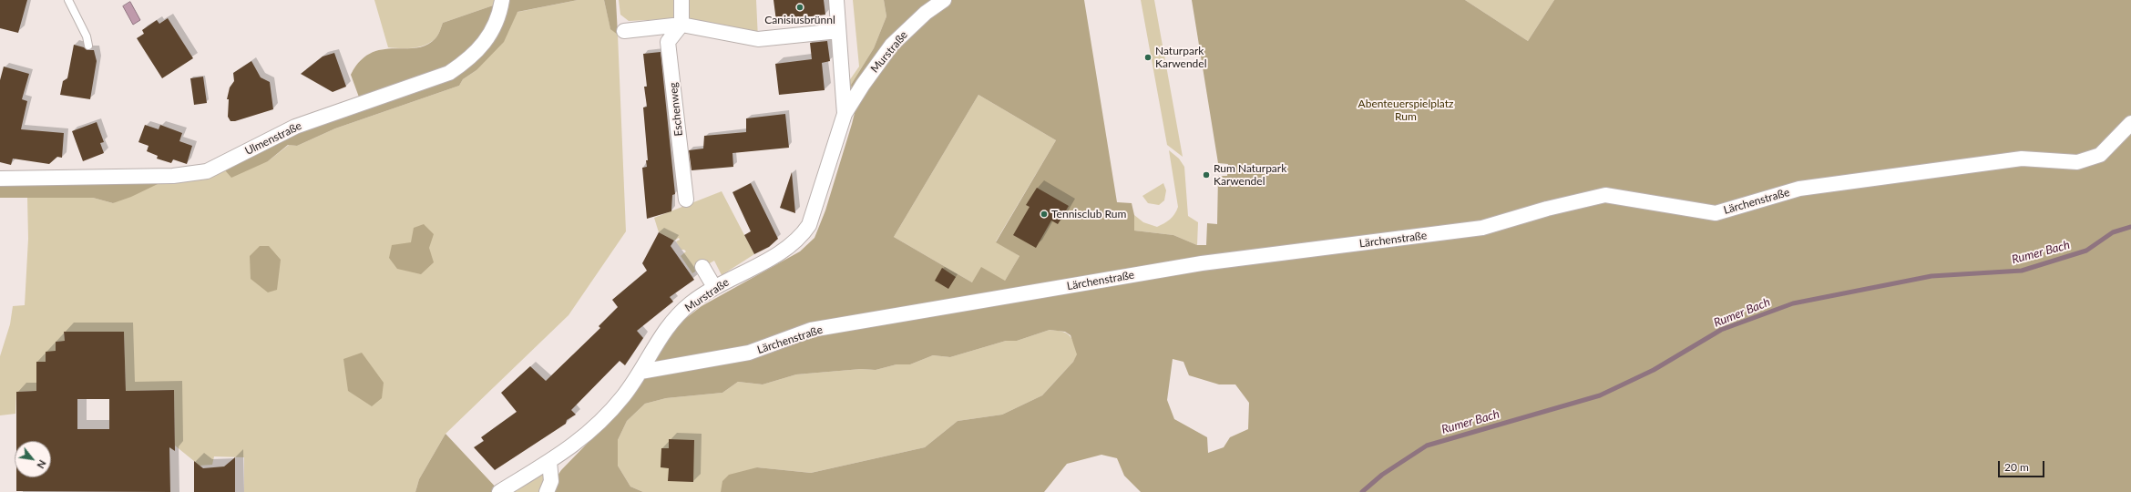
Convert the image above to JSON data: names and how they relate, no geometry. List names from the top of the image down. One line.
{"streets":{"street":["Murstraße","Eschenweg","Ulmenstraße","Lärchenstraße"]},"crossings":[["Murstraße","Lärchenstraße"]],"water":["Rumer Bach"],"parks":["Abenteuerspielplatz Rum"],"places":["Canisiusbrünnl","Naturpark Karwendel","Rum Naturpark Karwendel","Tennisclub Rum"],"scale_bar":"20 m","north":"bottom right"}
